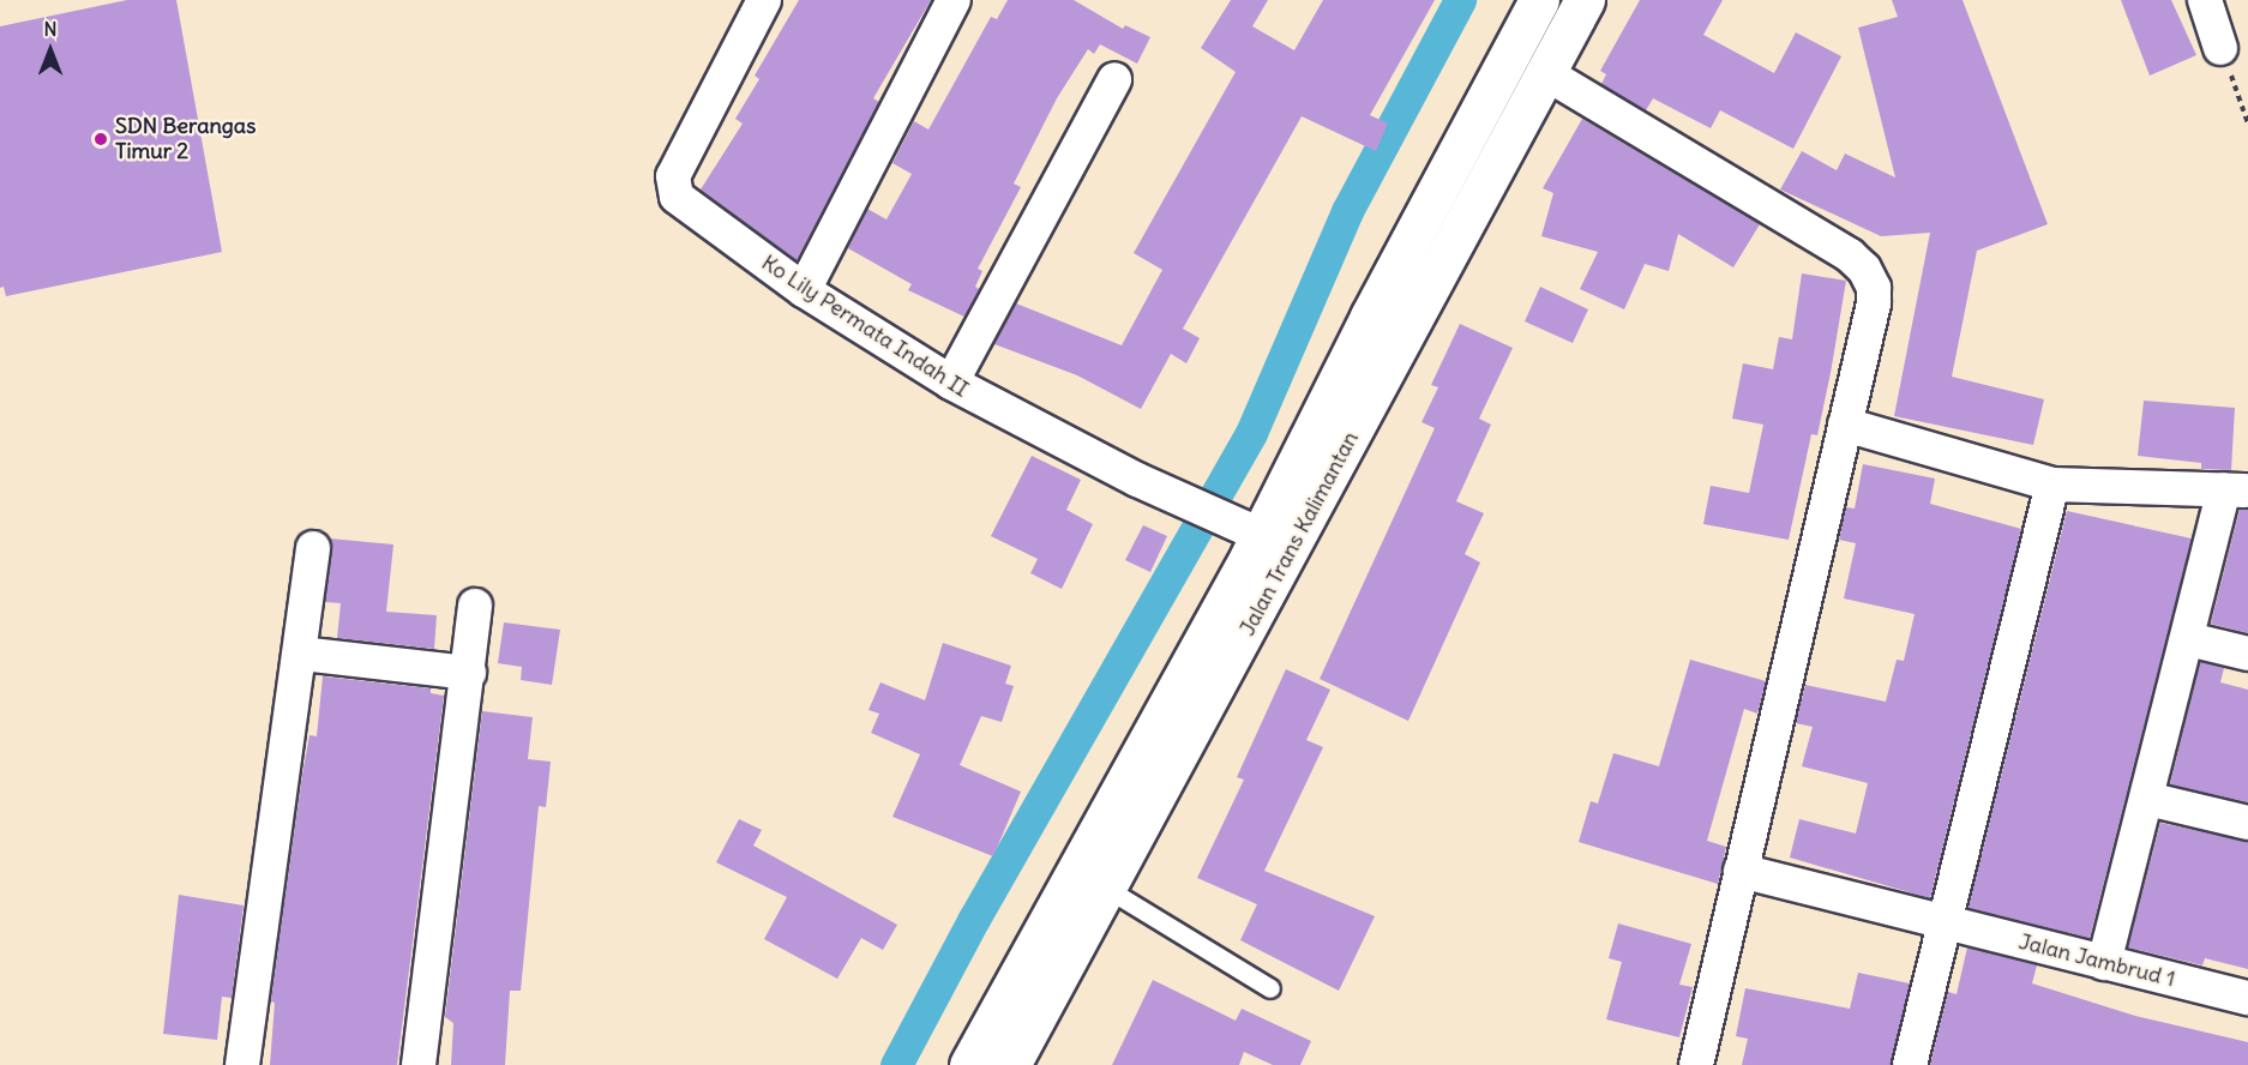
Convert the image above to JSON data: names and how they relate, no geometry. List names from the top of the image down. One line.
{"streets":{"highway":["Jalan Trans Kalimantan"],"street":["Ko Lily Permata Indah II","Jalan Jambrud 1"]},"crossings":[["Ko Lily Permata Indah II","Jalan Trans Kalimantan"]],"places":["SDN Berangas Timur 2"],"north":"top"}
